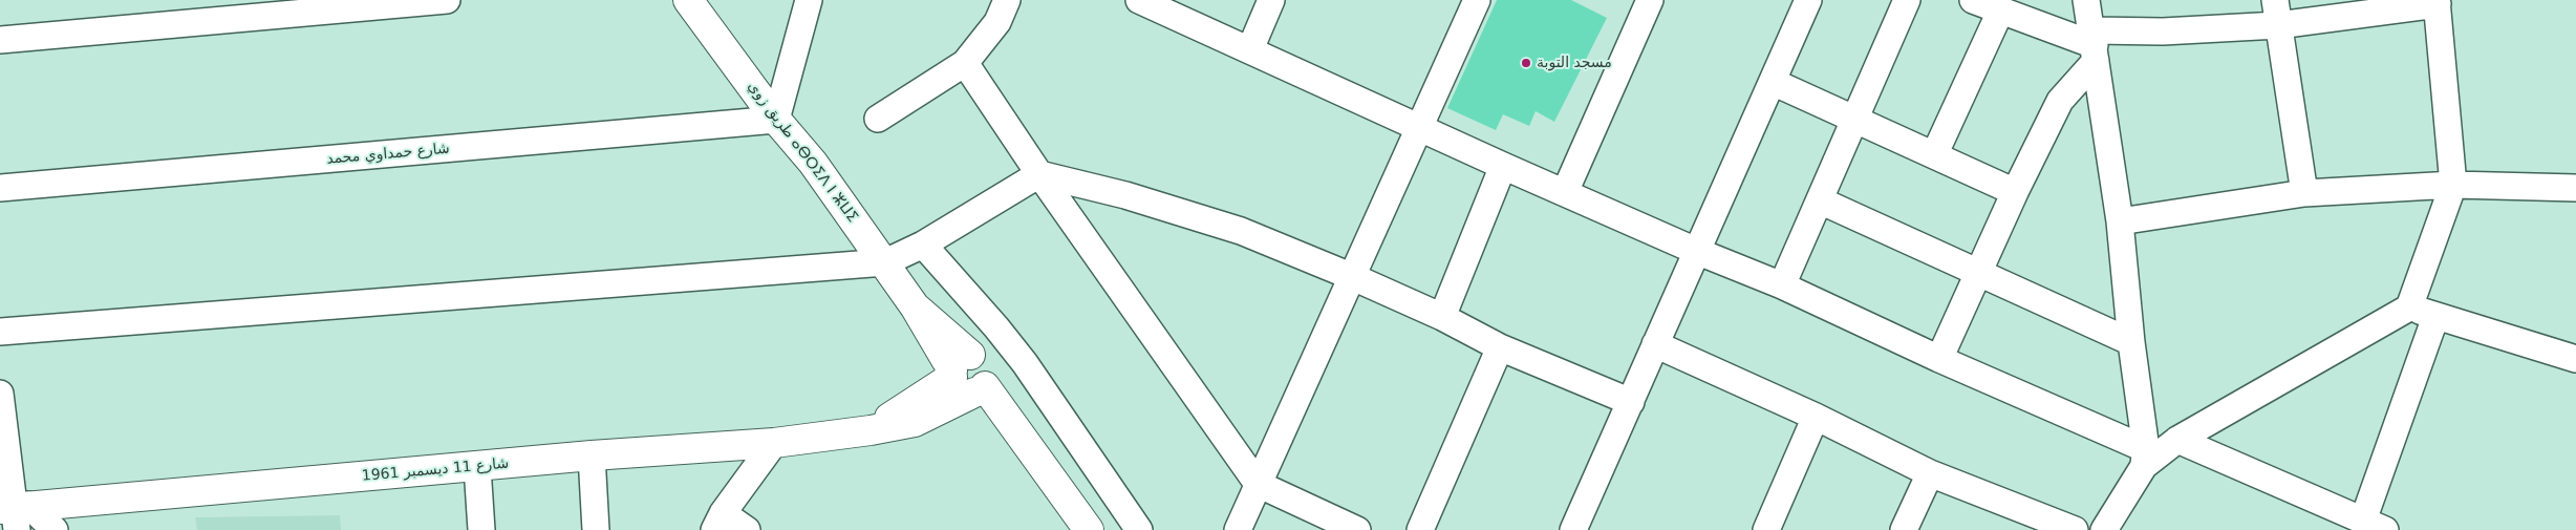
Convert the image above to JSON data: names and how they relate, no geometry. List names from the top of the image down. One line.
{"streets":{"main road":["طريق زوي ⴰⴱⵔⵉⴷ ⵏ ⵣⵡⵉ","شارع 11 ديسمبر 1961"],"street":["شارع حمداوي محمد"]},"crossings":[["طريق زوي ⴰⴱⵔⵉⴷ ⵏ ⵣⵡⵉ","شارع حمداوي محمد"],["طريق زوي ⴰⴱⵔⵉⴷ ⵏ ⵣⵡⵉ","شارع 11 ديسمبر 1961"]],"places":["مسجد التوبة"]}
